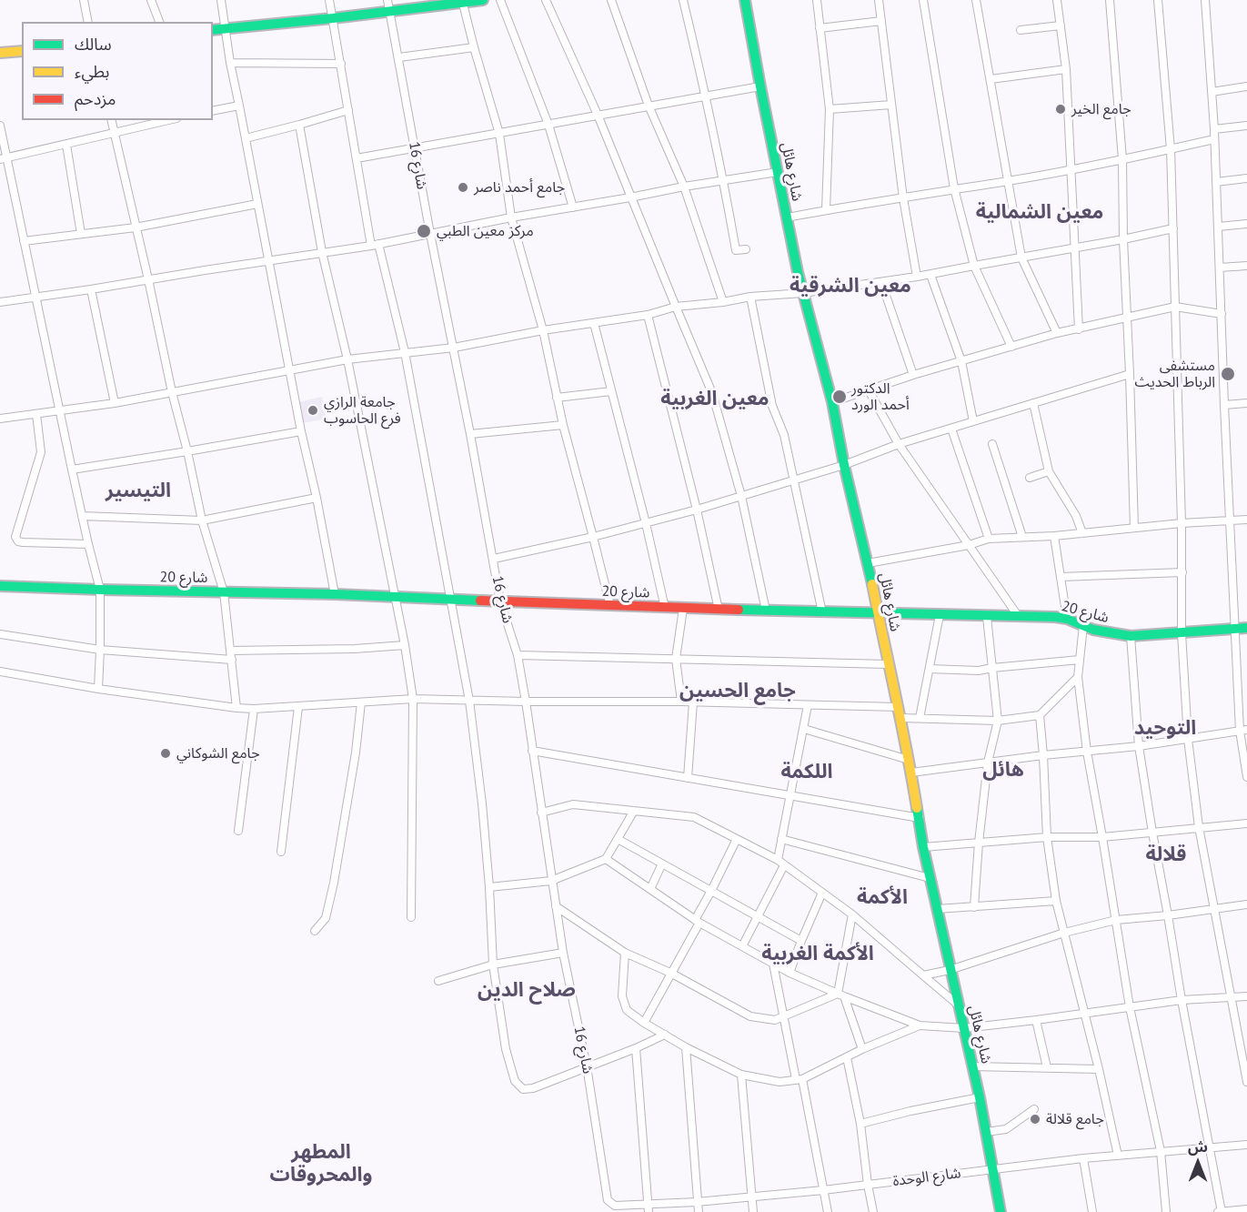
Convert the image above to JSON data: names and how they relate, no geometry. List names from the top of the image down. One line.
{"streets":{"street":["شارع 16","شارع هائل","شارع 20","شارع الوحدة"]},"crossings":[["شارع 16","شارع 20"],["شارع 16","شارع الوحدة"],["شارع هائل","شارع 20"],["شارع هائل","شارع الوحدة"]],"districts":["معين الشمالية","معين الشرقية","معين الغربية","التيسير","جامع الحسين","التوحيد","هائل","اللكمة","قلالة","الأكمة","الأكمة الغربية","صلاح الدين","المطهر والمحروقات"],"places":["جامع الخير","جامع أحمد ناصر","مركز معين الطبي","مستشفى الرباط الحديث","الدكتور أحمد الورد","جامعة الرازي فرع الحاسوب","جامع الشوكاني","جامع قلالة"],"legend":["سالك","بطيء","مزدحم"],"north":"top"}
